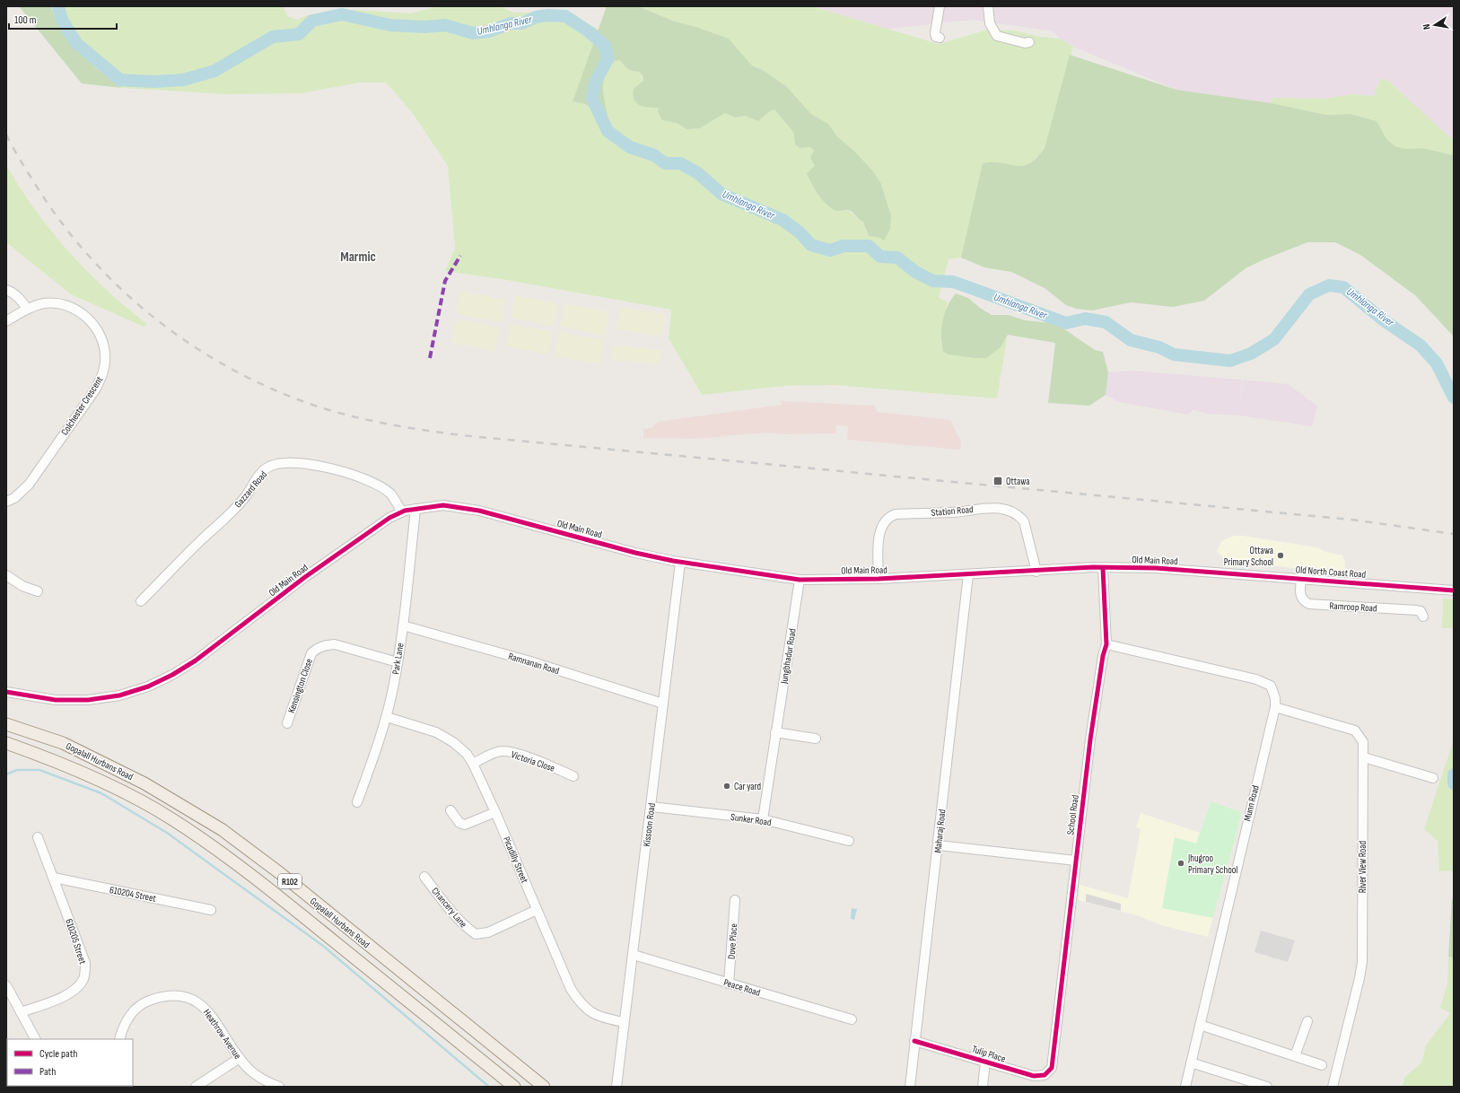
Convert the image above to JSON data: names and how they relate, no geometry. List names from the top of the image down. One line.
{"streets":{"main road":["Gopalall Hurbans Road","R102"],"street":["Colchester Crescent","Gazzard Road","Station Road","Old Main Road","Old North Coast Road","Ramroop Road","Jungbhadur Road","Park Lane","Ramnanan Road","Kensington Close","Victoria Close","Munn Road","School Road","Sunker Road","Kissoon Road","Maharaj Road","Picadilly Street","River View Road","610204 Street","Chancery Lane","610205 Street","Dove Place","Peace Road","Heathrow Avenue","Tulip Place"]},"crossings":[["Gazzard Road","Old Main Road"],["Station Road","Old Main Road"],["Old Main Road","Old North Coast Road"],["Old Main Road","Jungbhadur Road"],["Old Main Road","Park Lane"],["Old Main Road","School Road"],["Old Main Road","Kissoon Road"],["Old Main Road","Maharaj Road"],["Old North Coast Road","Ramroop Road"],["Jungbhadur Road","Sunker Road"],["Park Lane","Ramnanan Road"],["Park Lane","Kensington Close"],["Park Lane","Picadilly Street"],["Ramnanan Road","Kissoon Road"],["Victoria Close","Picadilly Street"],["Munn Road","School Road"],["Munn Road","River View Road"],["School Road","Tulip Place"],["Sunker Road","Kissoon Road"],["Kissoon Road","Picadilly Street"],["Kissoon Road","Peace Road"],["Maharaj Road","Tulip Place"],["Picadilly Street","Chancery Lane"],["610204 Street","610205 Street"],["Dove Place","Peace Road"]],"districts":["Marmic"],"water":["Umhlanga River"],"places":{"transit":["Ottawa"],"other":["Ottawa Primary School","Car yard","Jhugroo Primary School"]},"legend":["Cycle path","Path"],"scale_bar":"100 m","north":"left"}
